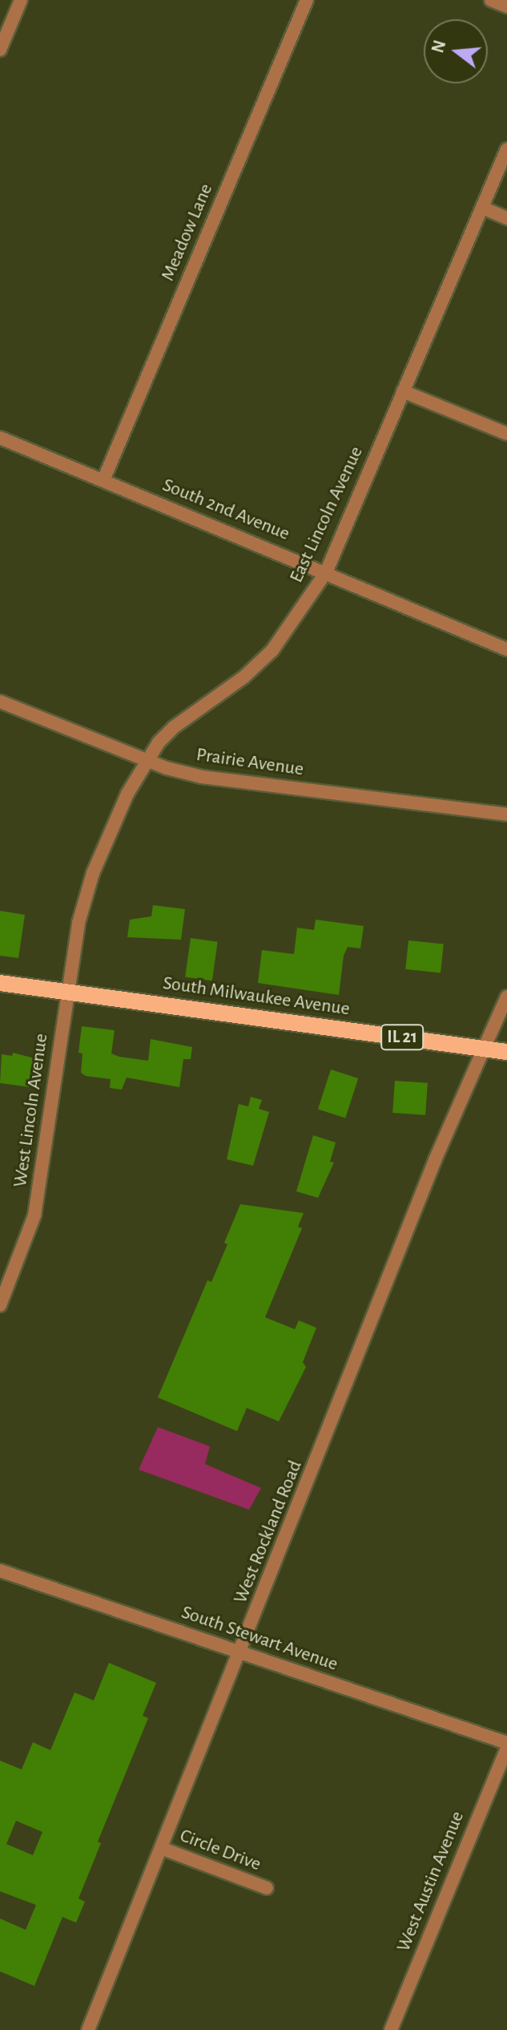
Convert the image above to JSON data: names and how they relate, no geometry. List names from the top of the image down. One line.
{"streets":{"main road":["South Milwaukee Avenue","IL 21"],"street":["Meadow Lane","South 2nd Avenue","East Lincoln Avenue","Prairie Avenue","West Lincoln Avenue","West Rockland Road","South Stewart Avenue","Circle Drive","West Austin Avenue"]},"crossings":[["Meadow Lane","South 2nd Avenue"],["South 2nd Avenue","East Lincoln Avenue"],["East Lincoln Avenue","Prairie Avenue"],["East Lincoln Avenue","South Milwaukee Avenue"],["East Lincoln Avenue","West Lincoln Avenue"],["South Milwaukee Avenue","West Lincoln Avenue"],["South Milwaukee Avenue","West Rockland Road"],["West Rockland Road","South Stewart Avenue"],["West Rockland Road","Circle Drive"],["South Stewart Avenue","West Austin Avenue"]],"north":"left"}
